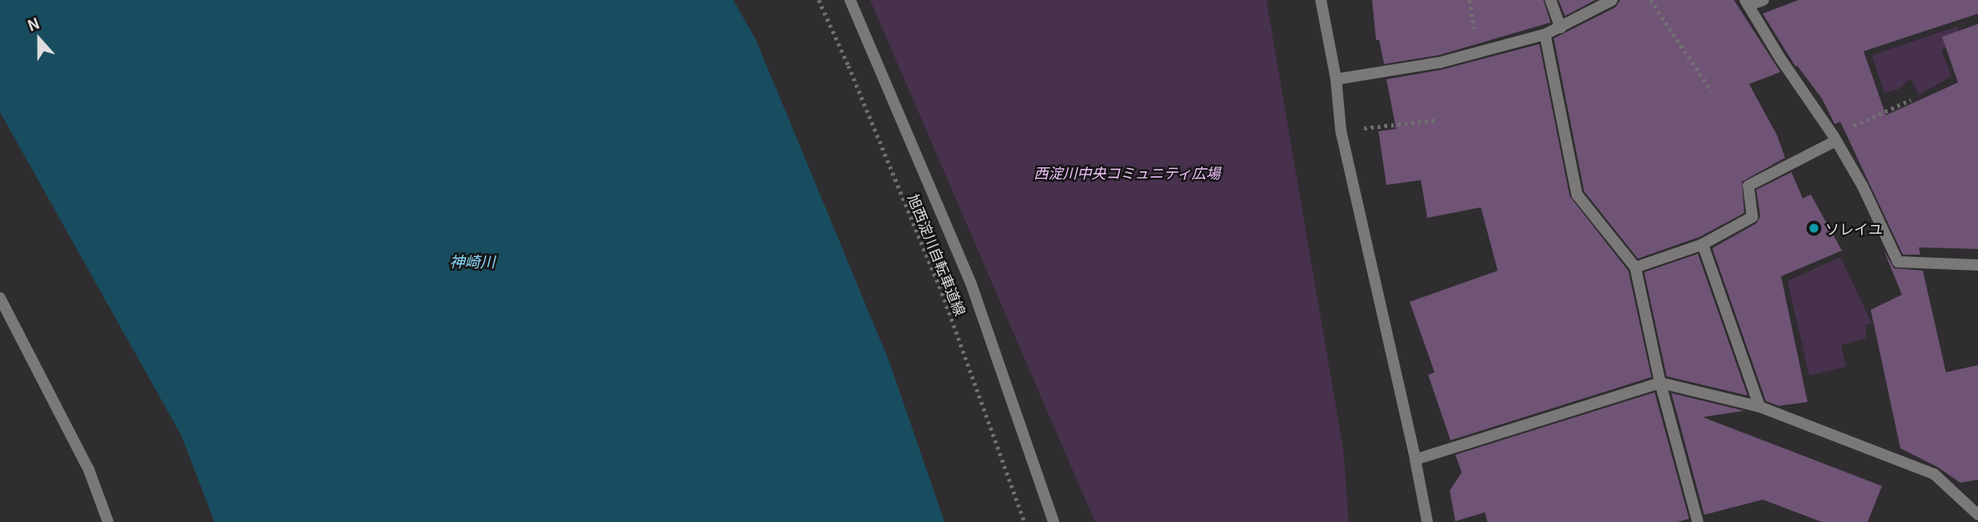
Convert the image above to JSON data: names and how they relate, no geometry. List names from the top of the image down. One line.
{"streets":{"path":["旭西淀川自転車道線"]},"water":["神崎川"],"parks":["西淀川中央コミュニティ広場"],"places":["ソレイユ"],"north":"top"}
